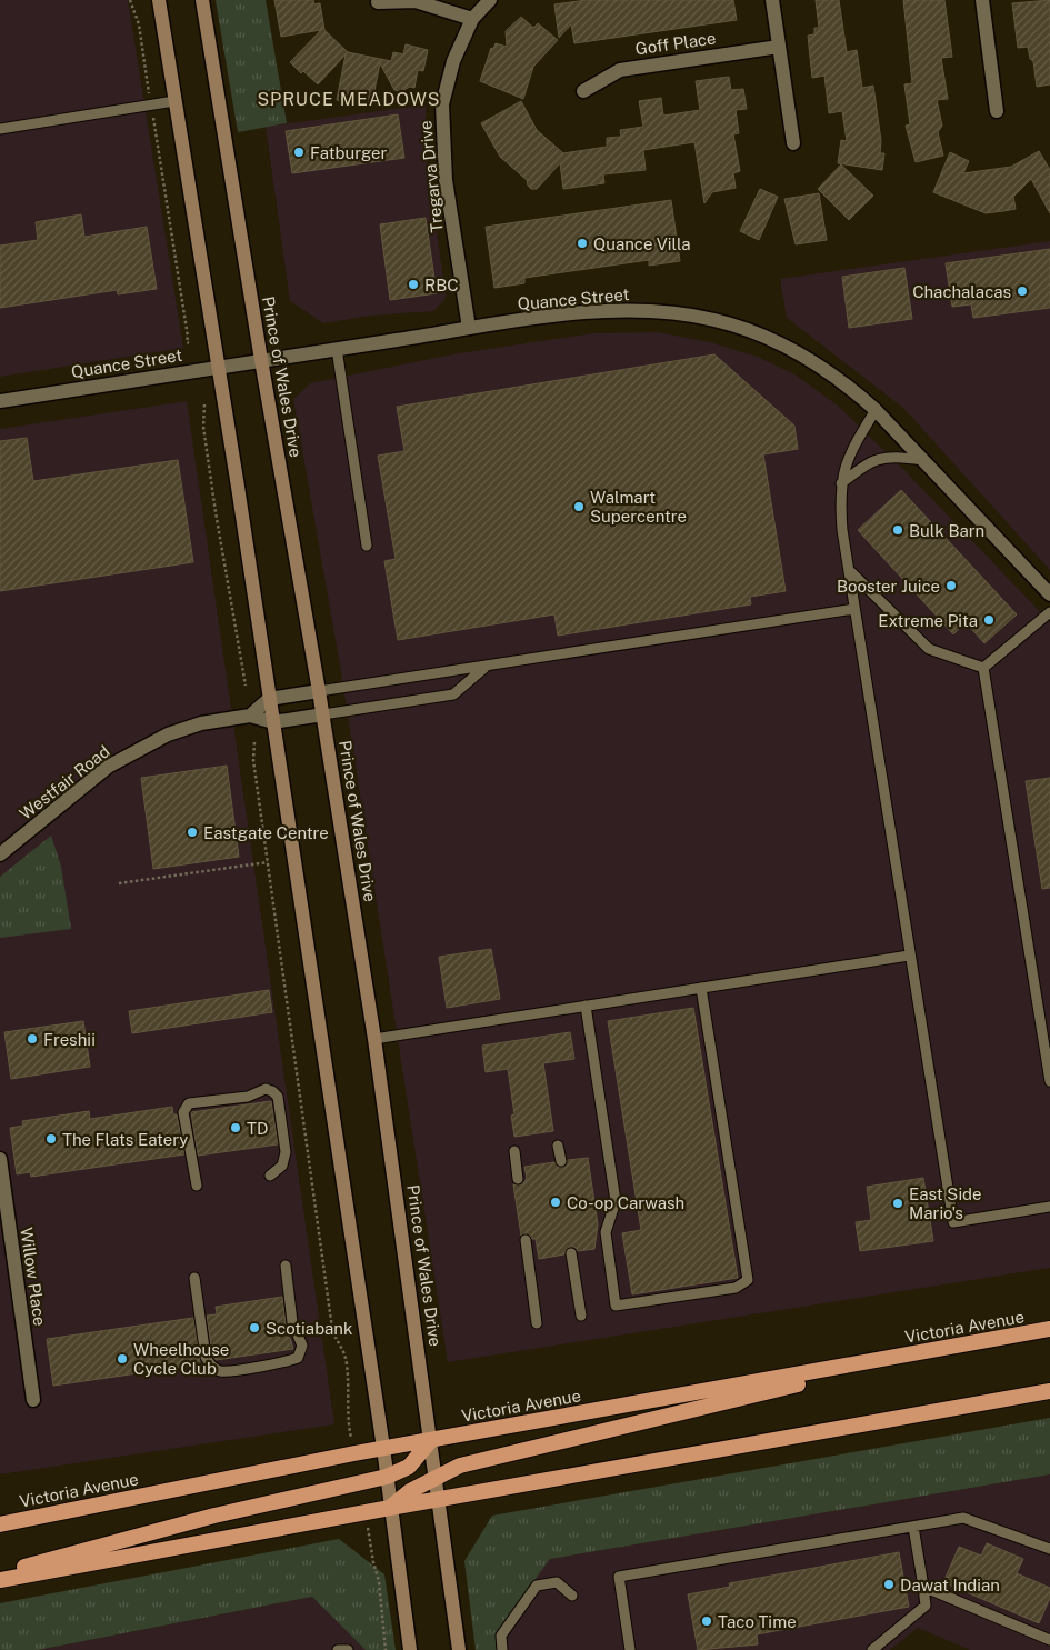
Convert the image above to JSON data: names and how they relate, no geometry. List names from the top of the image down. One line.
{"streets":{"highway":["Victoria Avenue"],"main road":["Prince of Wales Drive"],"street":["Goff Place","Tregarva Drive","Quance Street","Westfair Road","Willow Place"]},"crossings":[["Tregarva Drive","Quance Street"],["Quance Street","Prince of Wales Drive"],["Prince of Wales Drive","Westfair Road"],["Prince of Wales Drive","Victoria Avenue"]],"districts":["SPRUCE MEADOWS"],"places":["Fatburger","Quance Villa","RBC","Chachalacas","Walmart Supercentre","Bulk Barn","Booster Juice","Extreme Pita","Eastgate Centre","Freshii","TD","The Flats Eatery","Co-op Carwash","East Side Mario's","Scotiabank","Wheelhouse Cycle Club","Dawat Indian","Taco Time"]}
